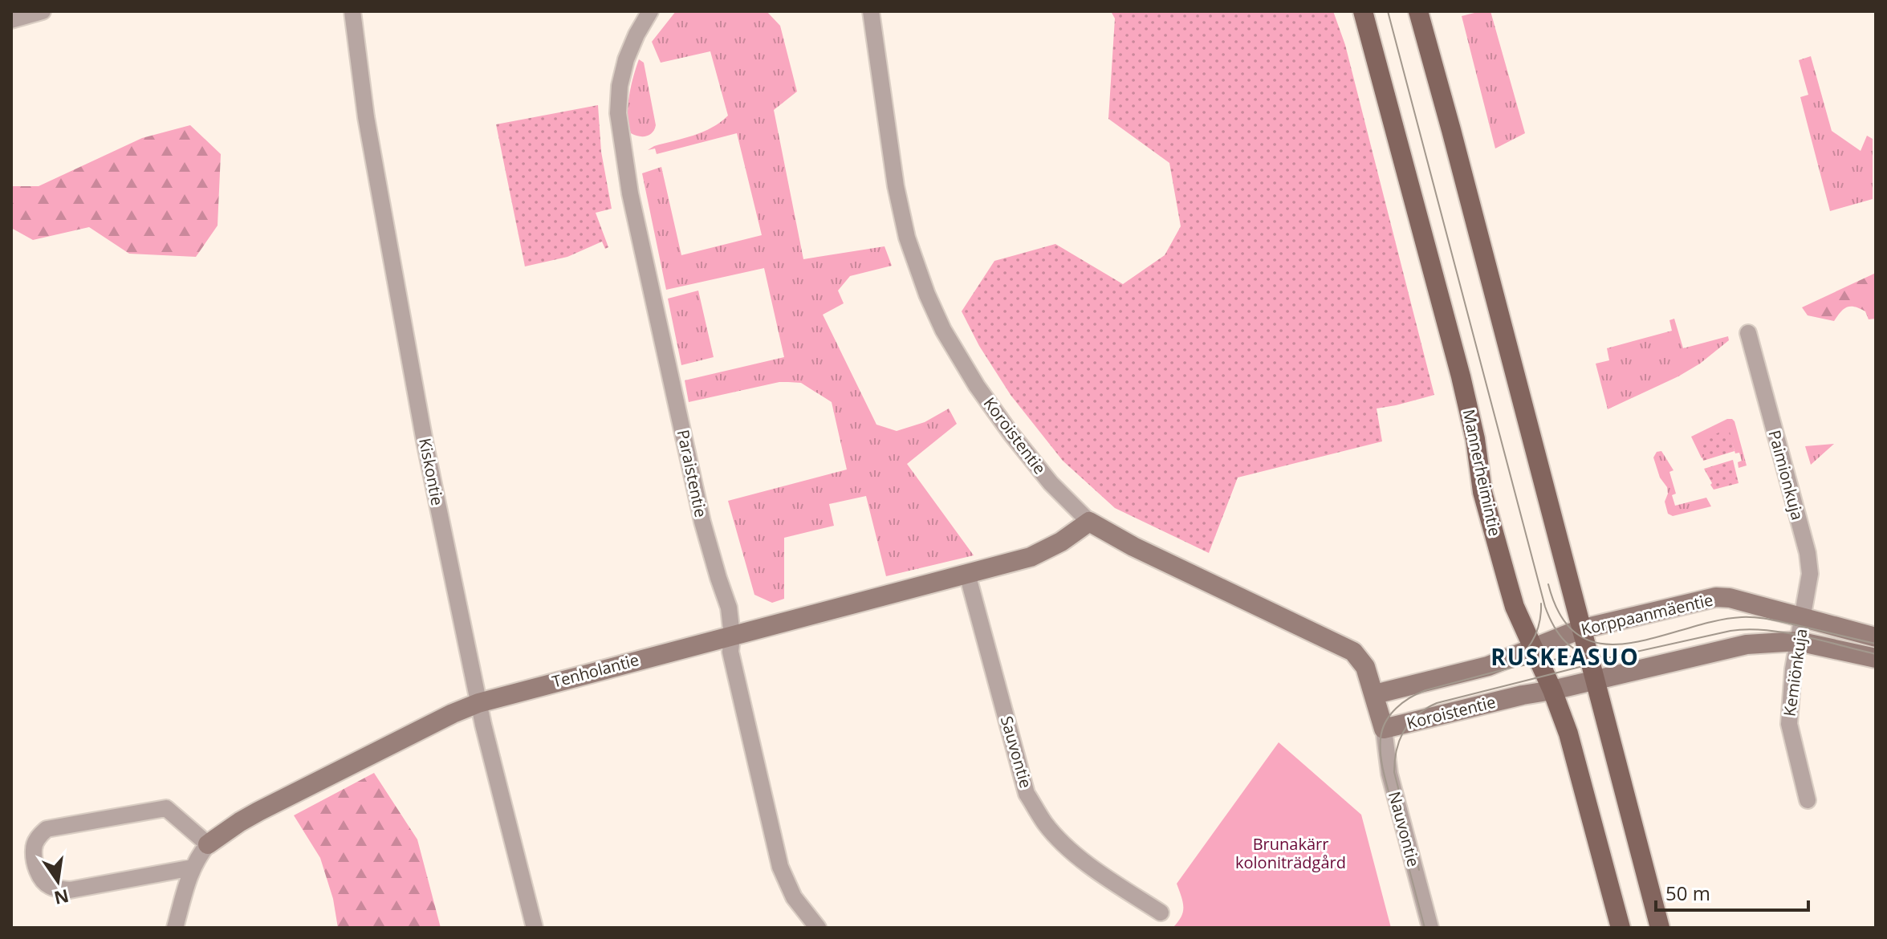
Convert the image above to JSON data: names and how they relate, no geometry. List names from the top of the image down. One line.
{"streets":{"main road":["Mannerheimintie"],"street":["Koroistentie","Kiskontie","Paraistentie","Paimionkuja","Korppaanmäentie","Tenholantie","Kemiönkuja","Sauvontie","Nauvontie"]},"crossings":[["Koroistentie","Mannerheimintie"],["Koroistentie","Tenholantie"],["Koroistentie","Nauvontie"],["Kiskontie","Tenholantie"],["Mannerheimintie","Korppaanmäentie"],["Paraistentie","Tenholantie"],["Paimionkuja","Korppaanmäentie"],["Paimionkuja","Kemiönkuja"],["Korppaanmäentie","Kemiönkuja"],["Tenholantie","Sauvontie"]],"districts":["RUSKEASUO"],"parks":["Brunakärr koloniträdgård"],"scale_bar":"50 m","north":"bottom"}
